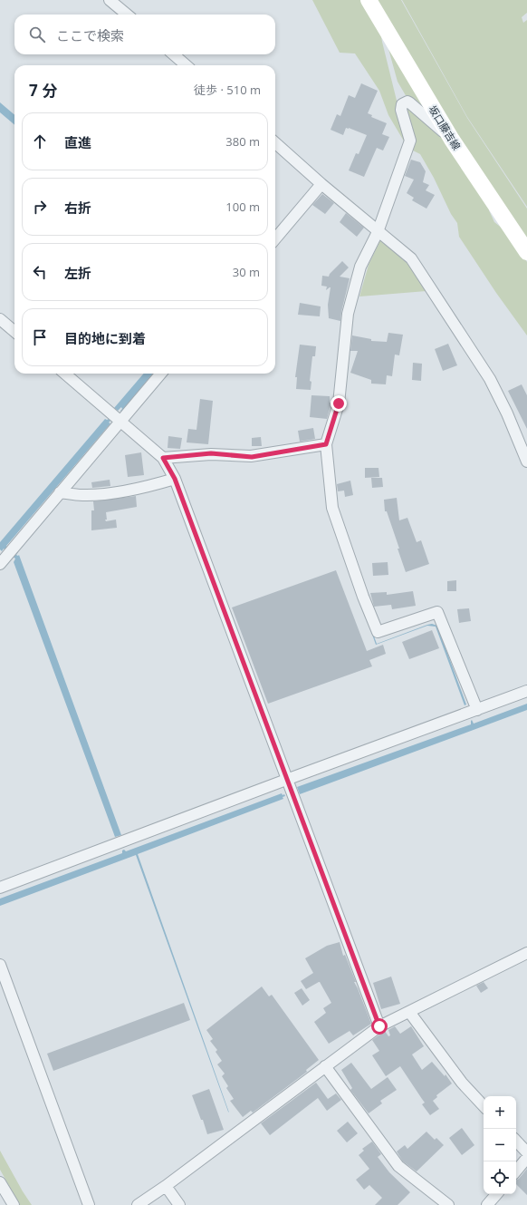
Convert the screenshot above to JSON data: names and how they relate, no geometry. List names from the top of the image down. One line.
{"streets":{"main road":["坂口藤吉線"]},"page":{"search":"ここで検索","heading":["7 分","徒歩 · 510 m"],"list":[["直進","380 m"],["右折","100 m"],["左折","30 m"],"目的地に到着"],"map_buttons":["+","−"]}}
